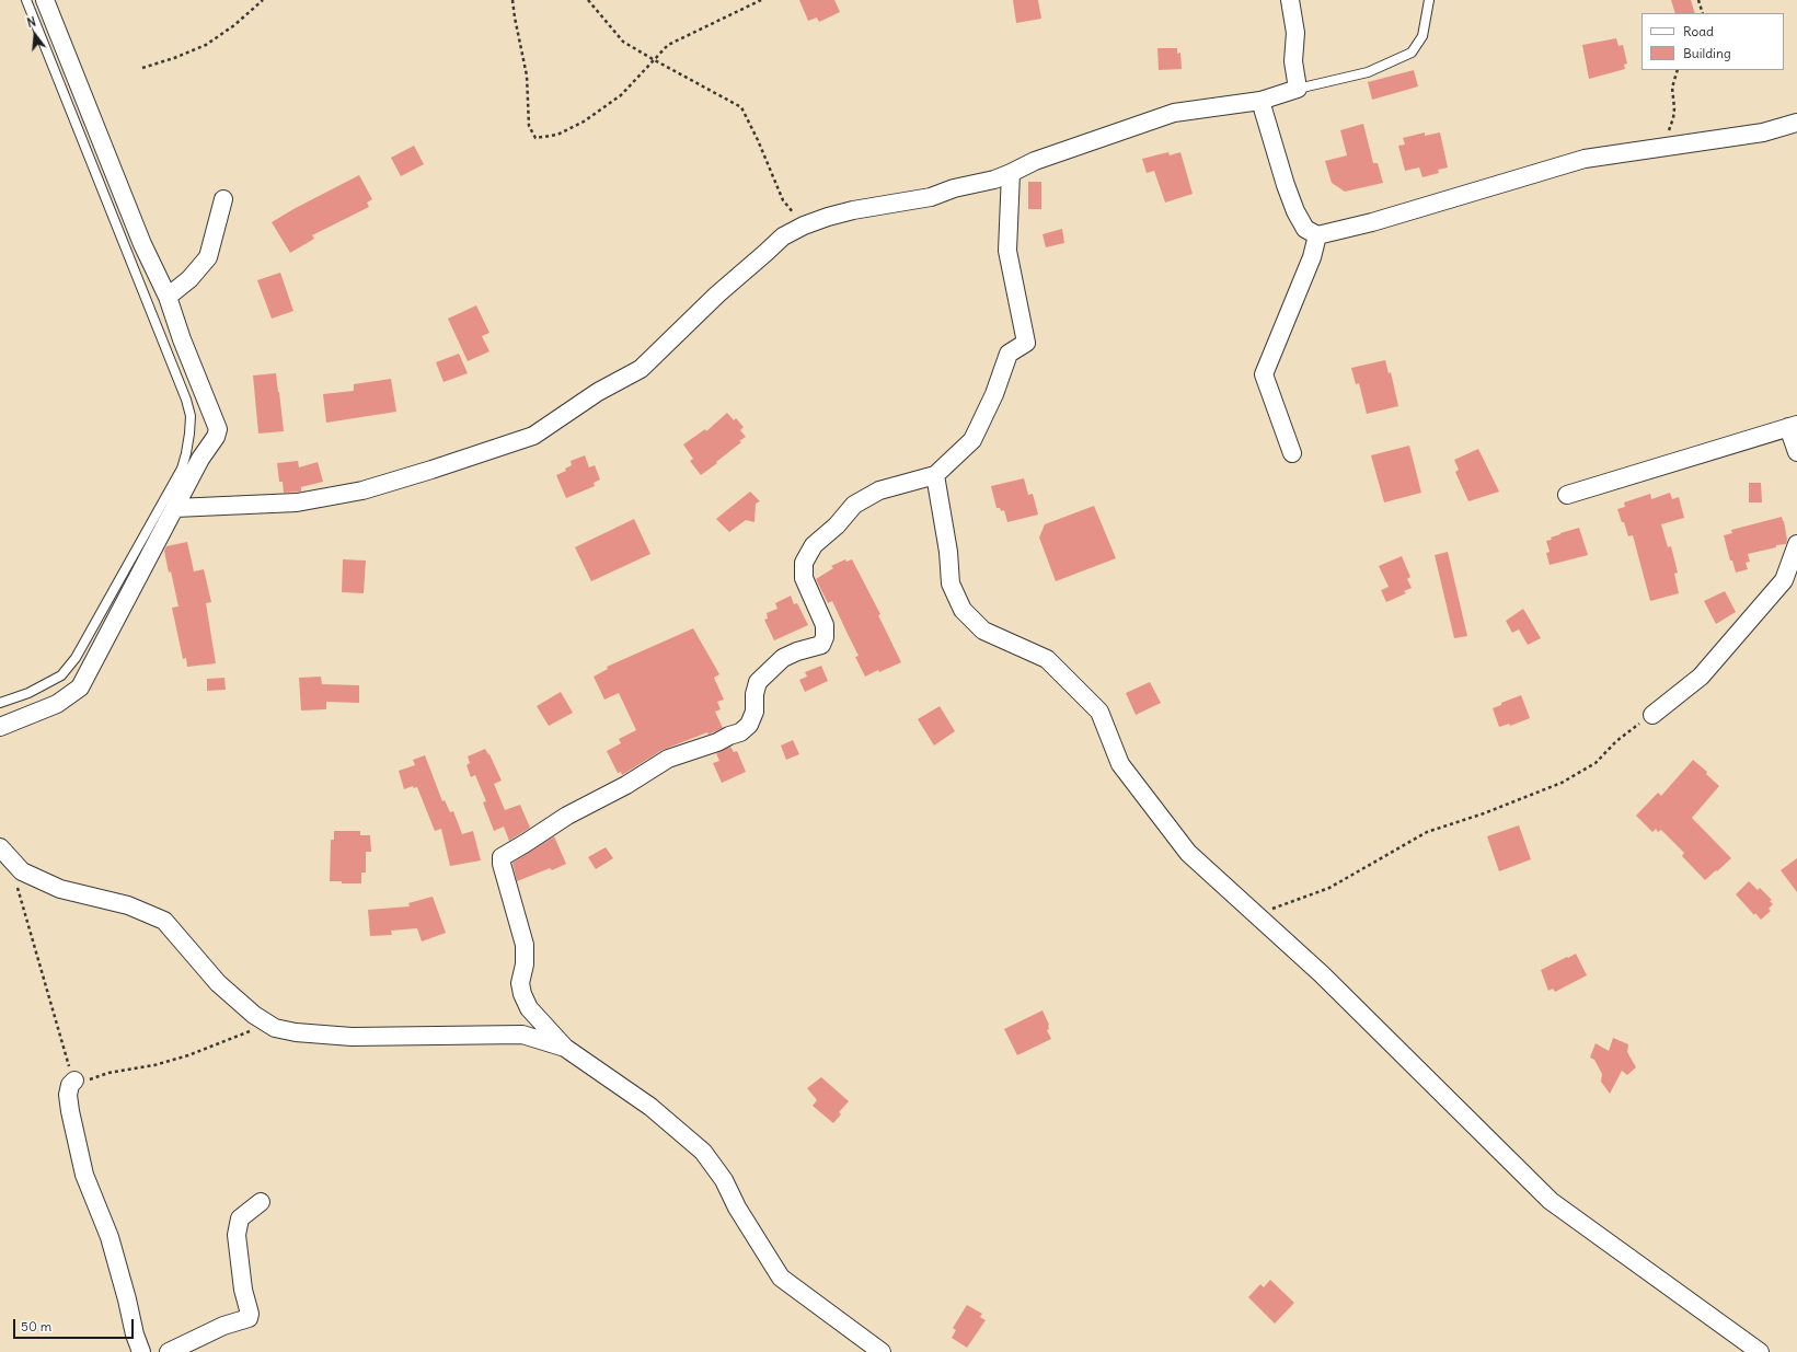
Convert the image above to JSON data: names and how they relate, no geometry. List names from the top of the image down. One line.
{"legend":["Road","Building"],"scale_bar":"50 m","north":"top"}
